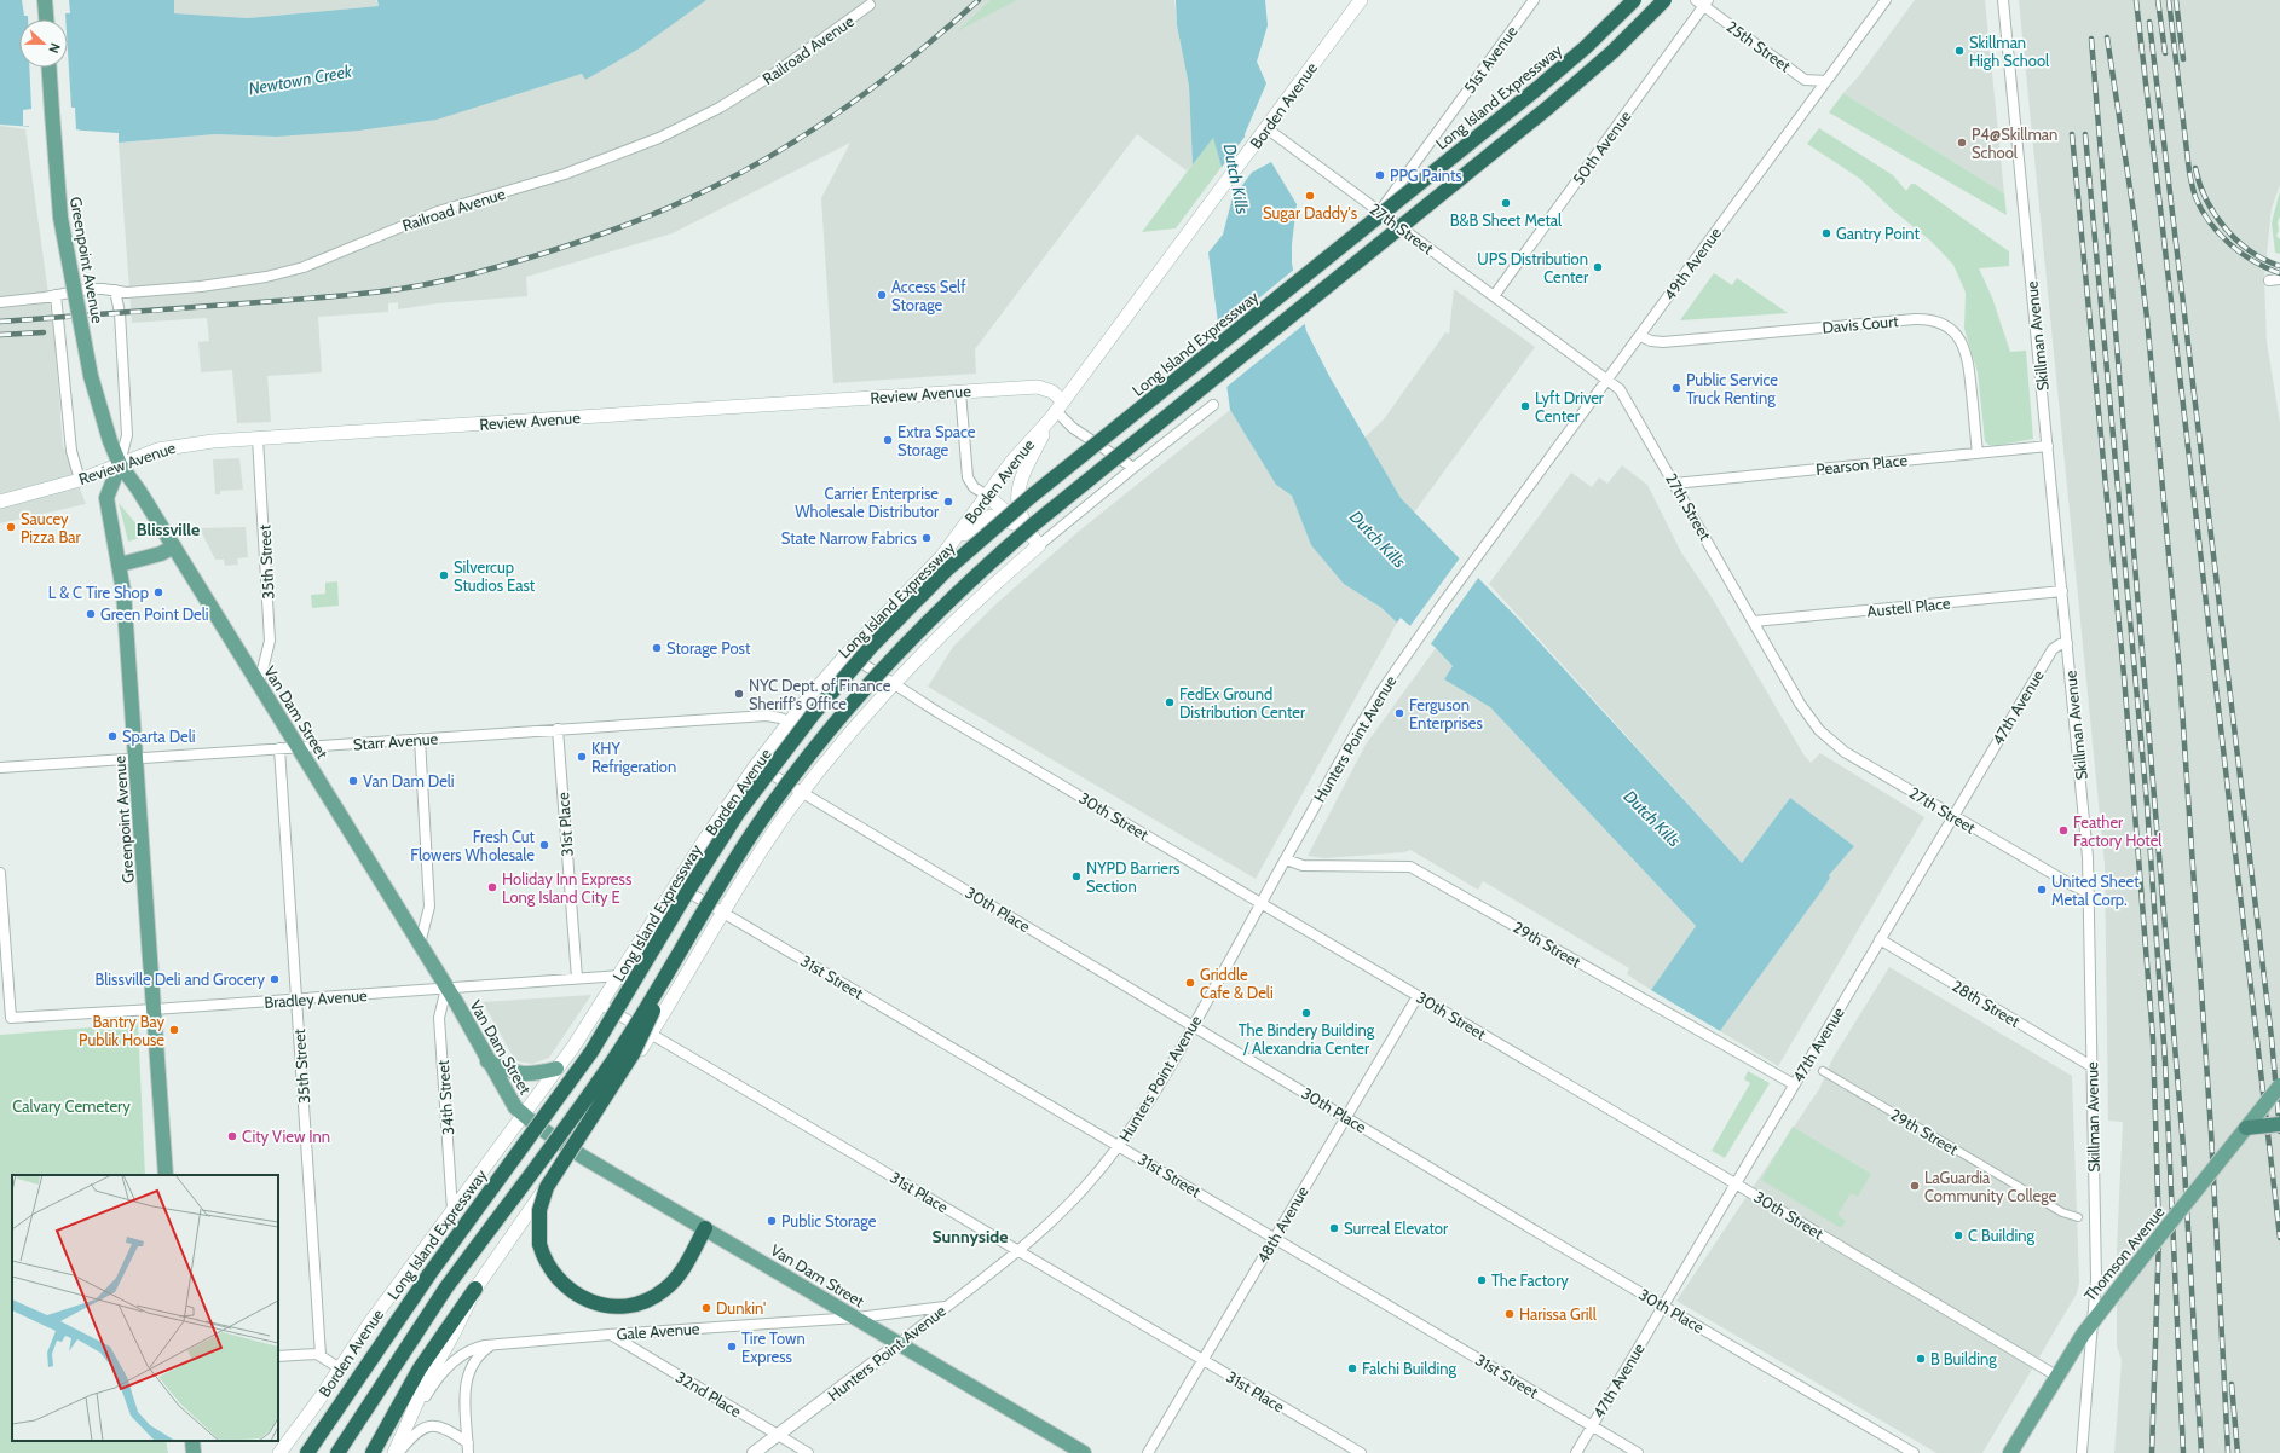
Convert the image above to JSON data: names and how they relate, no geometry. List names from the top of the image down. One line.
{"streets":{"highway":["Long Island Expressway"],"main road":["Borden Avenue","Greenpoint Avenue","Review Avenue","Van Dam Street","Thomson Avenue"],"street":["25th Street","Railroad Avenue","51st Avenue","50th Avenue","27th Street","49th Avenue","Davis Court","Skillman Avenue","Pearson Place","35th Street","Austell Place","47th Avenue","Hunters Point Avenue","Starr Avenue","30th Street","31st Place","30th Place","29th Street","31st Street","Bradley Avenue","28th Street","34th Street","48th Avenue","Gale Avenue","32nd Place"]},"crossings":[["25th Street","50th Avenue"],["25th Street","49th Avenue"],["Railroad Avenue","Greenpoint Avenue"],["51st Avenue","27th Street"],["Borden Avenue","27th Street"],["Borden Avenue","Review Avenue"],["Borden Avenue","Van Dam Street"],["Borden Avenue","Starr Avenue"],["Borden Avenue","30th Street"],["Borden Avenue","31st Place"],["Borden Avenue","30th Place"],["Borden Avenue","31st Street"],["Borden Avenue","Bradley Avenue"],["Borden Avenue","34th Street"],["50th Avenue","27th Street"],["27th Street","49th Avenue"],["27th Street","Skillman Avenue"],["27th Street","Pearson Place"],["27th Street","Austell Place"],["27th Street","47th Avenue"],["Greenpoint Avenue","Review Avenue"],["Greenpoint Avenue","Van Dam Street"],["Greenpoint Avenue","Starr Avenue"],["Greenpoint Avenue","Bradley Avenue"],["49th Avenue","Davis Court"],["49th Avenue","Hunters Point Avenue"],["Davis Court","Pearson Place"],["Skillman Avenue","Pearson Place"],["Skillman Avenue","Austell Place"],["Skillman Avenue","47th Avenue"],["Skillman Avenue","28th Street"],["Skillman Avenue","Thomson Avenue"],["Review Avenue","35th Street"],["Review Avenue","Van Dam Street"],["35th Street","Van Dam Street"],["35th Street","Starr Avenue"],["35th Street","Bradley Avenue"],["47th Avenue","30th Street"],["47th Avenue","30th Place"],["47th Avenue","29th Street"],["47th Avenue","31st Street"],["47th Avenue","28th Street"],["Van Dam Street","Hunters Point Avenue"],["Van Dam Street","Starr Avenue"],["Van Dam Street","Bradley Avenue"],["Van Dam Street","34th Street"],["Van Dam Street","Gale Avenue"],["Hunters Point Avenue","30th Street"],["Hunters Point Avenue","31st Place"],["Hunters Point Avenue","30th Place"],["Hunters Point Avenue","29th Street"],["Hunters Point Avenue","31st Street"],["Hunters Point Avenue","Gale Avenue"],["Hunters Point Avenue","32nd Place"],["Starr Avenue","31st Place"],["30th Street","48th Avenue"],["30th Street","Thomson Avenue"],["31st Place","Bradley Avenue"],["31st Place","48th Avenue"],["30th Place","48th Avenue"],["31st Street","48th Avenue"],["Bradley Avenue","34th Street"],["Gale Avenue","32nd Place"]],"districts":["Blissville","Sunnyside"],"water":["Newtown Creek","Dutch Kills"],"parks":["Calvary Cemetery"],"places":["Skillman High School","P4@Skillman School","PPG Paints","Sugar Daddy's","B&B Sheet Metal","Gantry Point","UPS Distribution Center","Access Self Storage","Public Service Truck Renting","Lyft Driver Center","Extra Space Storage","Carrier Enterprise Wholesale Distributor","Saucey Pizza Bar","State Narrow Fabrics","Silvercup Studios East","L & C Tire Shop","Green Point Deli","Storage Post","NYC Dept. of Finance Sheriff's Office","FedEx Ground Distribution Center","Ferguson Enterprises","Sparta Deli","KHY Refrigeration","Van Dam Deli","Feather Factory Hotel","Fresh Cut Flowers Wholesale","NYPD Barriers Section","Holiday Inn Express Long Island City E","United Sheet Metal Corp.","Blissville Deli and Grocery","Griddle Cafe & Deli","The Bindery Building / Alexandria Center","Bantry Bay Publik House","City View Inn","LaGuardia Community College","Public Storage","Surreal Elevator","C Building","The Factory","Dunkin'","Harissa Grill","Tire Town Express","B Building","Falchi Building"],"north":"right"}
